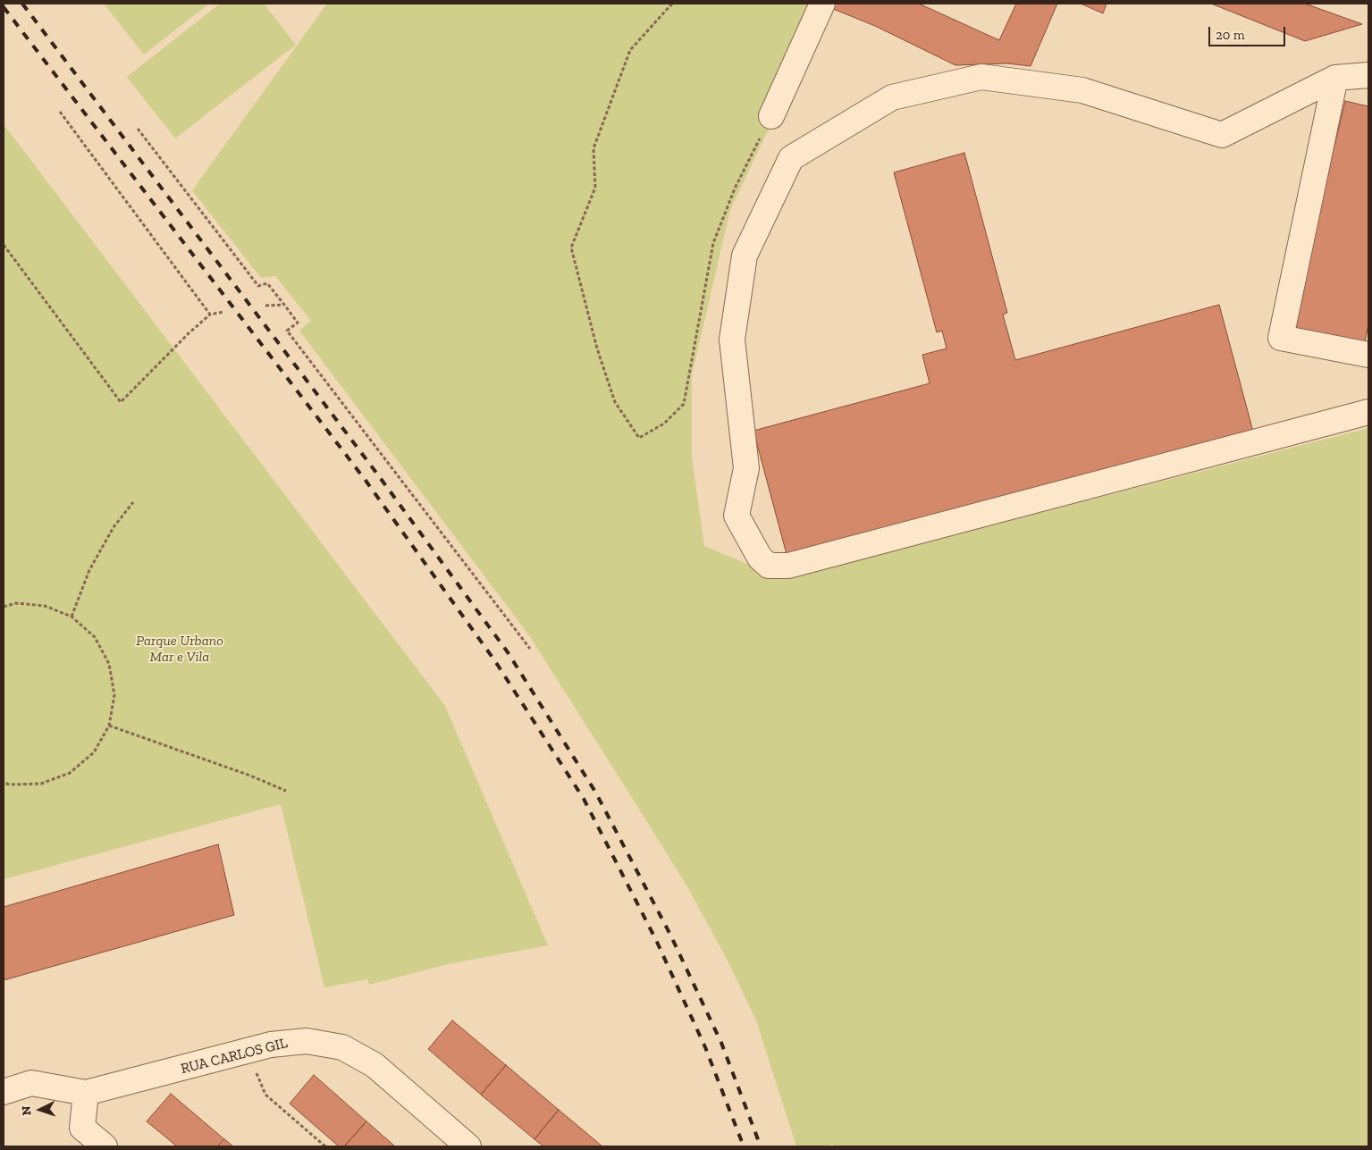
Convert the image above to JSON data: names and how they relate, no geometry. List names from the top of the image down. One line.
{"streets":{"street":["RUA CARLOS GIL"]},"parks":["Parque Urbano Mar e Vila"],"scale_bar":"20 m","north":"left"}
